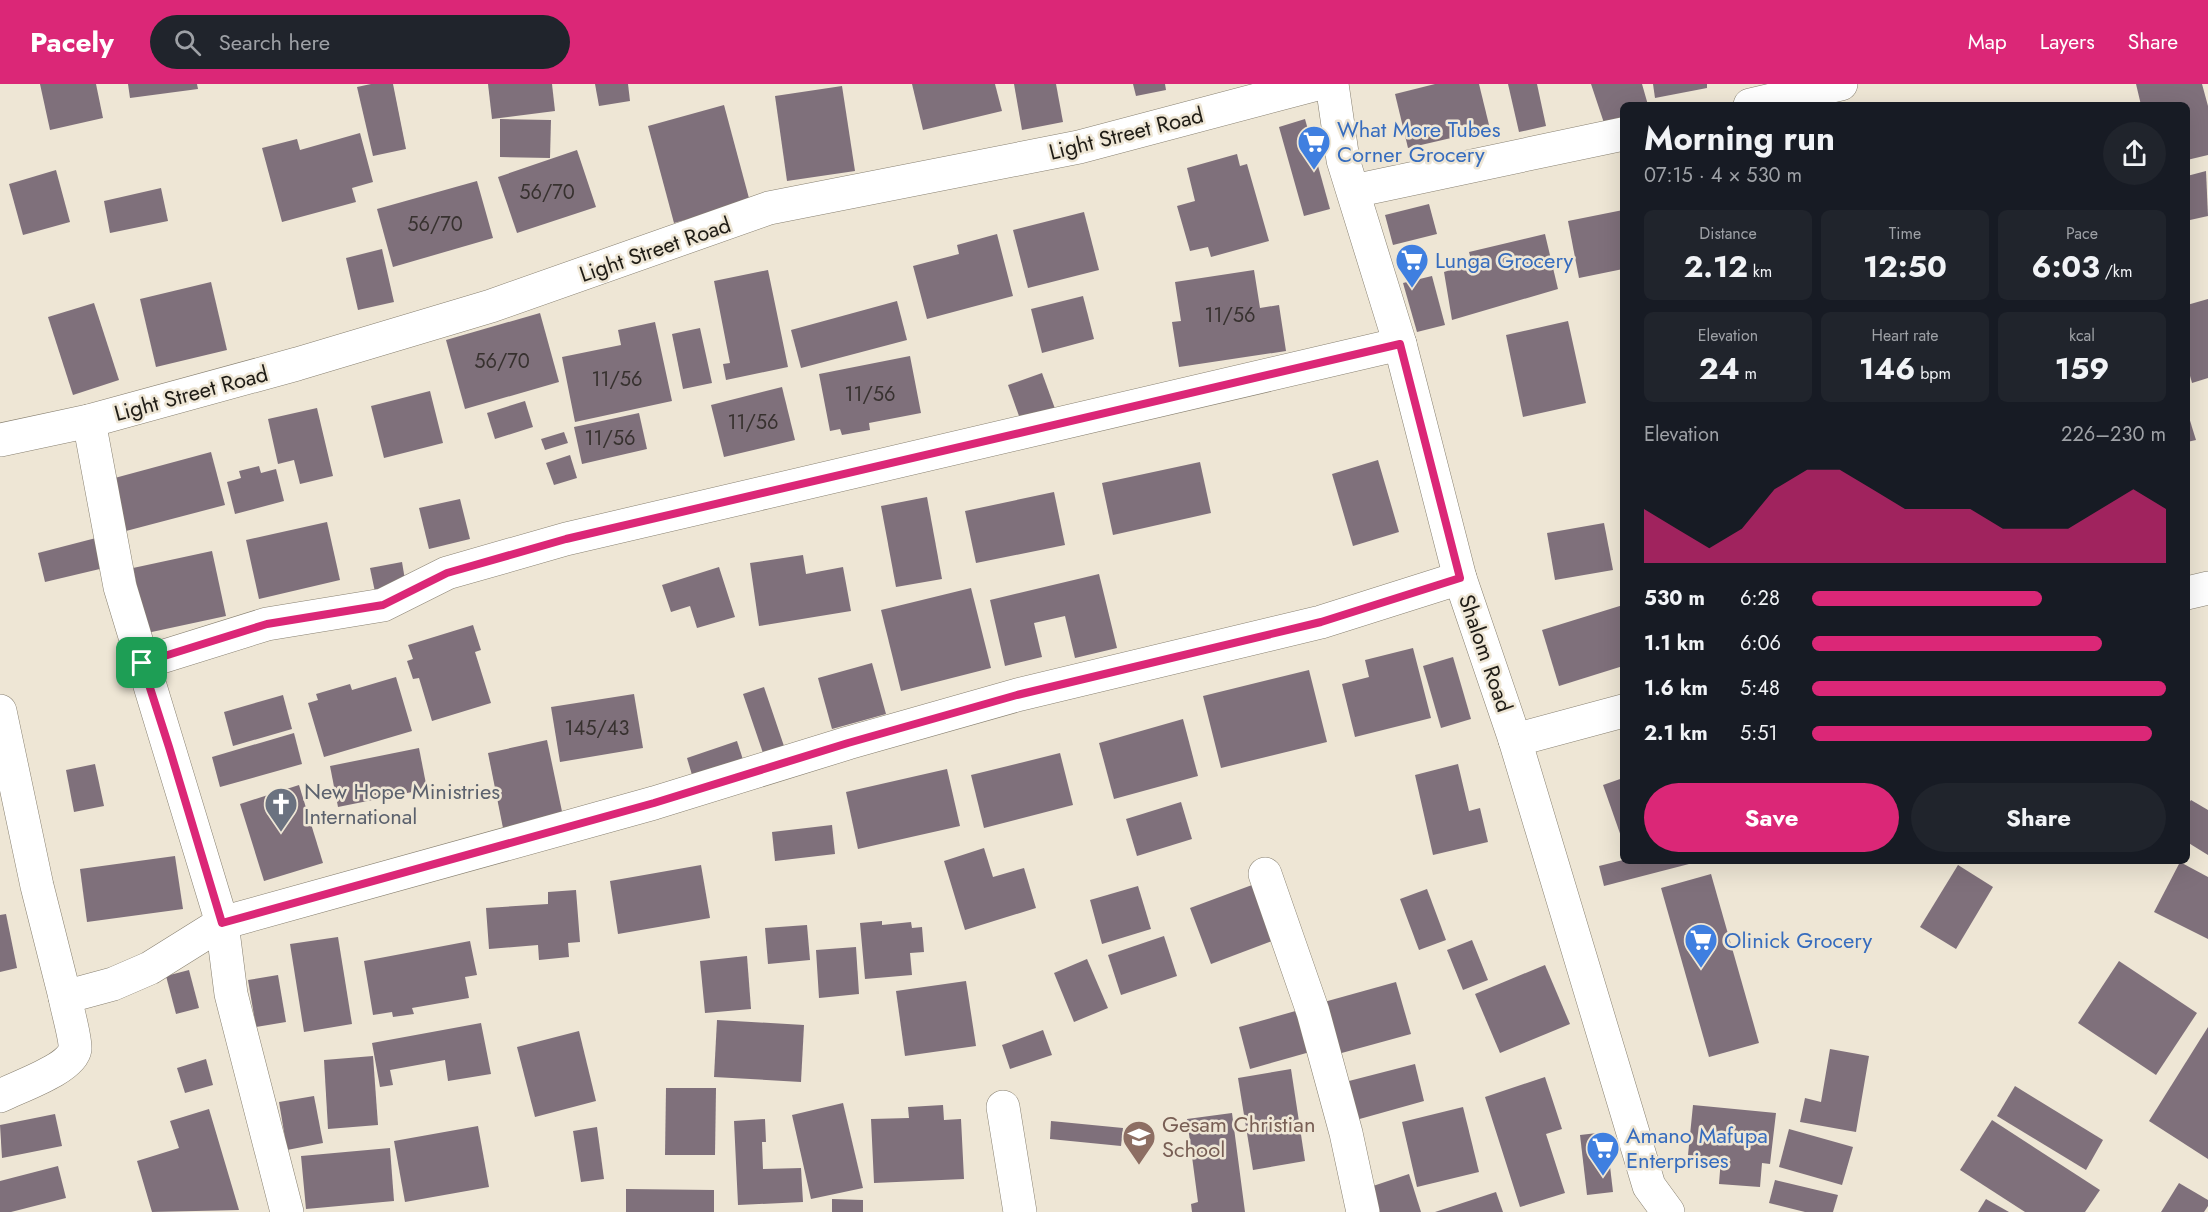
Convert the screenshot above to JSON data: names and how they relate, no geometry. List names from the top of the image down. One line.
{"streets":{"street":["Light Street Road","Shalom Road"]},"places":{"supermarket":["What More Tubes Corner Grocery","Lunga Grocery","Olinick Grocery","Amano Mafupa Enterprises"],"church":["New Hope Ministries International"],"school or university":["Gesam Christian School"]},"house_numbers":["56/70","56/70","11/56","56/70","11/56","11/56","11/56","11/56","145/43"],"page":{"header":"Pacely","search":"Search here","nav":["Map","Layers","Share"],"heading":["Morning run","07:15 · 4 × 530 m"],"stats":[["Distance","2.12 km"],["Time","12:50"],["Pace","6:03 /km"],["Elevation","24 m"],["Heart rate","146 bpm"],["kcal","159"]],"chart":["Elevation","226–230 m"],"list":[{"name":"530 m","note":"6:28"},{"name":"1.1 km","note":"6:06"},{"name":"1.6 km","note":"5:48"},{"name":"2.1 km","note":"5:51"}],"buttons":["Save","Share"]}}
